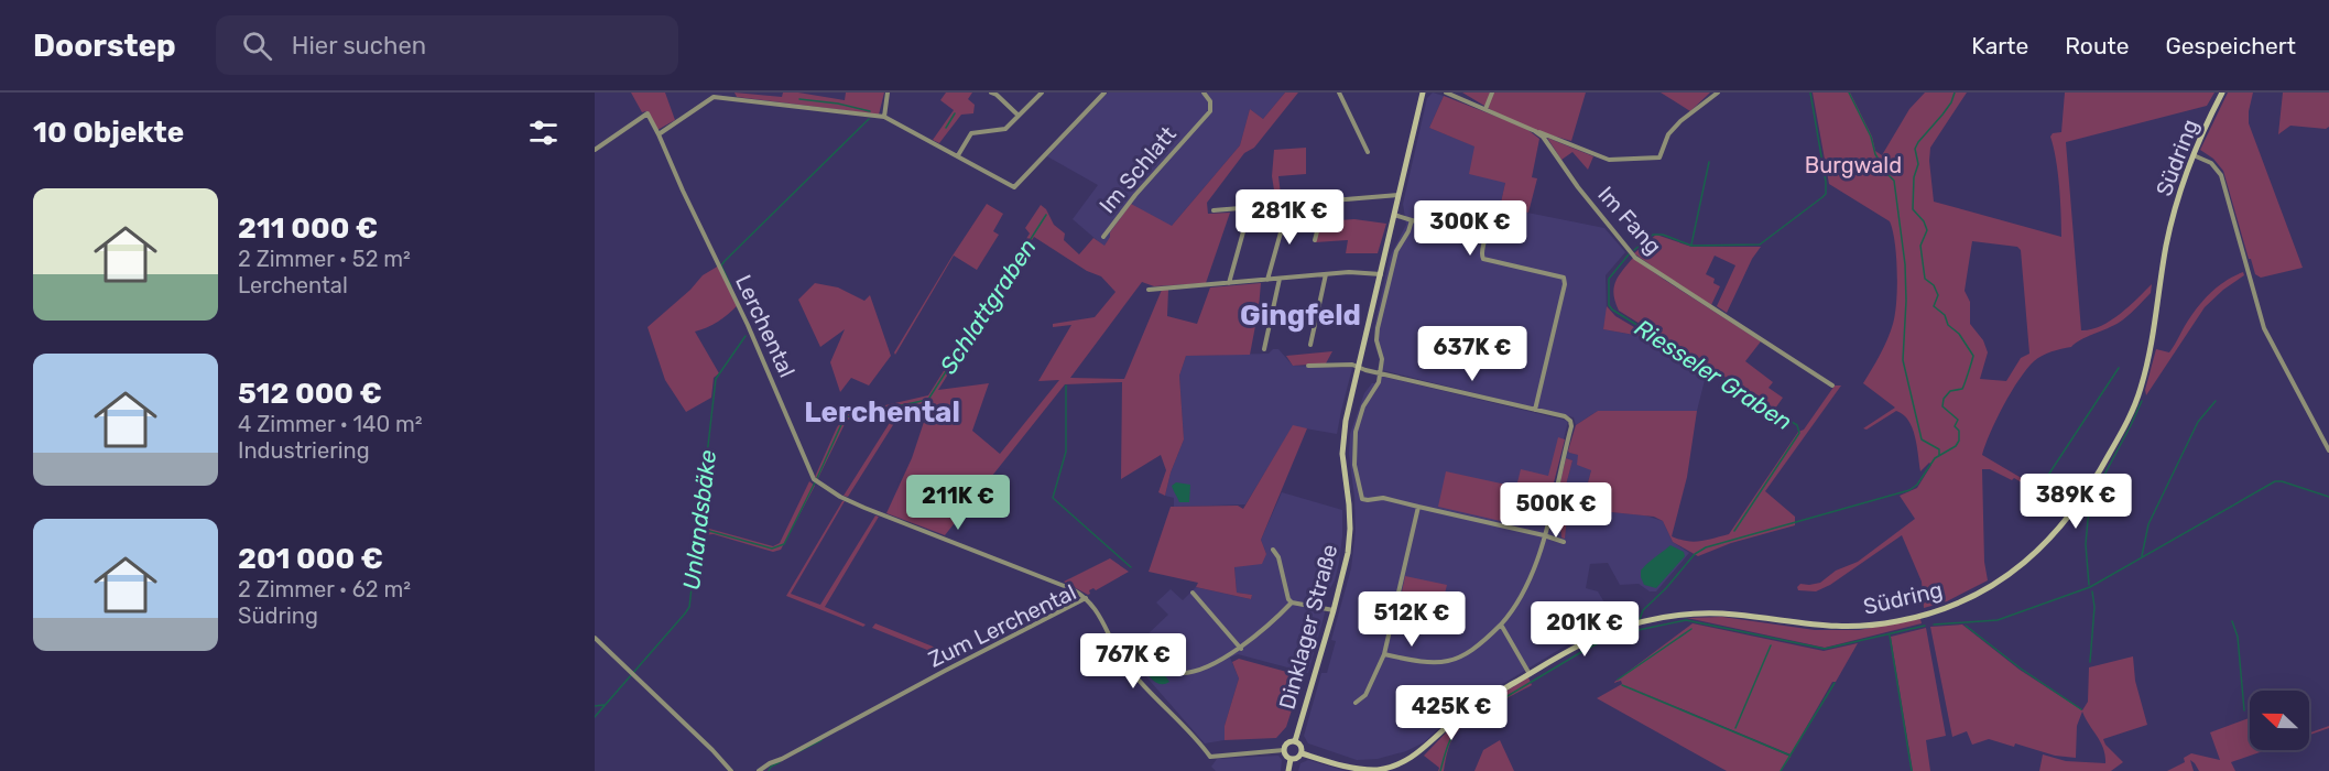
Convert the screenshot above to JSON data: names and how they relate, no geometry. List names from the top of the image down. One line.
{"streets":{"main road":["Südring","Dinklager Straße"],"street":["Im Schlatt","Im Fang","Lerchental","Zum Lerchental"]},"crossings":[["Südring","Zum Lerchental"],["Südring","Dinklager Straße"],["Lerchental","Zum Lerchental"],["Zum Lerchental","Dinklager Straße"]],"districts":["Gingfeld","Lerchental"],"water":["Schlattgraben","Riesseler Graben","Unlandsbäke"],"parks":["Burgwald"],"north":"left","page":{"header":"Doorstep","search":"Hier suchen","nav":["Karte","Route","Gespeichert"],"heading":"10 Objekte","list":[{"name":"211 000 €","note":"2 Zimmer · 52 m² · Lerchental"},{"name":"512 000 €","note":"4 Zimmer · 140 m² · Industriering"},{"name":"201 000 €","note":"2 Zimmer · 62 m² · Südring"}],"price":["281K €","300K €","637K €","389K €","211K €","500K €","512K €","201K €","767K €","425K €"]}}
